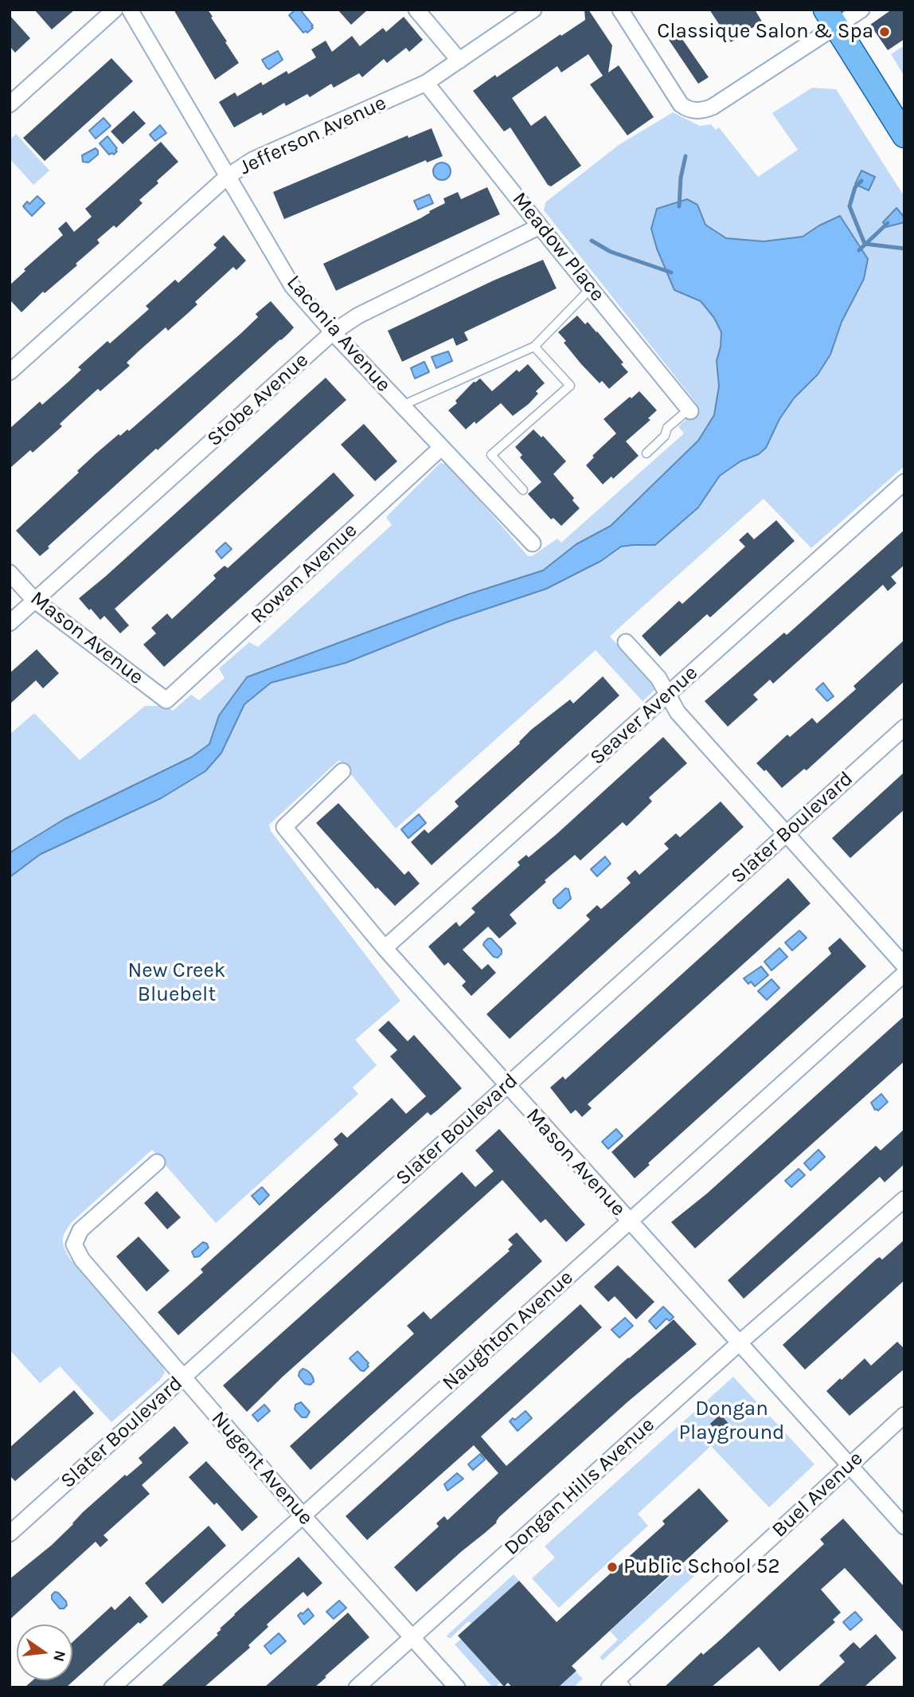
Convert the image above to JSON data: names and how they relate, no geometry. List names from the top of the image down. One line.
{"streets":{"street":["Jefferson Avenue","Meadow Place","Laconia Avenue","Stobe Avenue","Rowan Avenue","Mason Avenue","Seaver Avenue","Slater Boulevard","Naughton Avenue","Nugent Avenue","Dongan Hills Avenue","Buel Avenue"]},"crossings":[["Jefferson Avenue","Meadow Place"],["Jefferson Avenue","Laconia Avenue"],["Meadow Place","Stobe Avenue"],["Laconia Avenue","Stobe Avenue"],["Laconia Avenue","Rowan Avenue"],["Stobe Avenue","Mason Avenue"],["Rowan Avenue","Mason Avenue"],["Mason Avenue","Seaver Avenue"],["Mason Avenue","Slater Boulevard"],["Mason Avenue","Naughton Avenue"],["Mason Avenue","Dongan Hills Avenue"],["Mason Avenue","Buel Avenue"],["Slater Boulevard","Nugent Avenue"],["Naughton Avenue","Nugent Avenue"],["Nugent Avenue","Dongan Hills Avenue"]],"parks":["New Creek Bluebelt","Dongan Playground"],"places":["Classique Salon & Spa","Public School 52"],"north":"right"}
